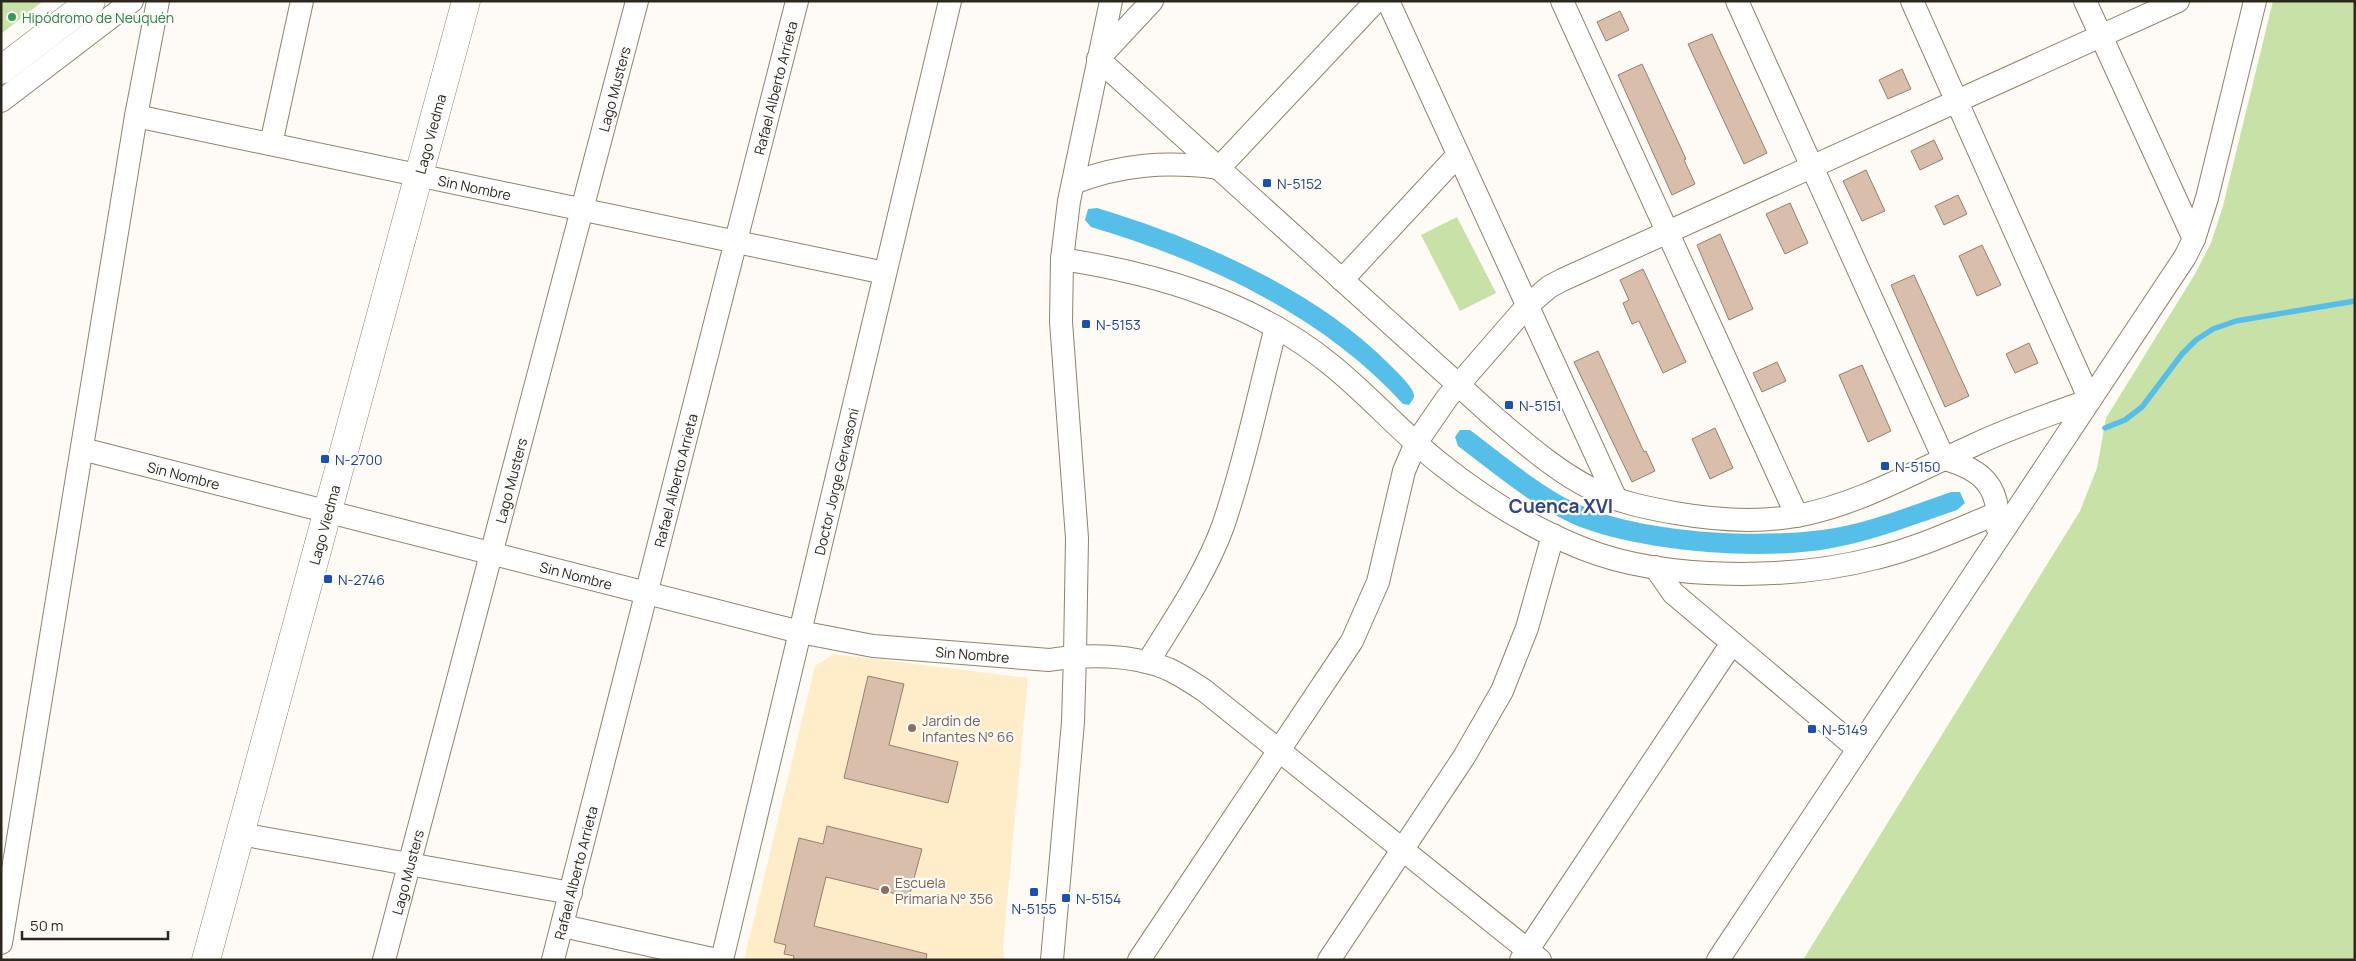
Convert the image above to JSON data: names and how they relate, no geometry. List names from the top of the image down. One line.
{"streets":{"main road":["Lago Viedma"],"street":["Rafael Alberto Arrieta","Lago Musters","Sin Nombre","Doctor Jorge Gervasoni"]},"crossings":[["Rafael Alberto Arrieta","Sin Nombre"],["Lago Musters","Sin Nombre"],["Lago Viedma","Sin Nombre"],["Sin Nombre","Doctor Jorge Gervasoni"]],"districts":["Cuenca XVI"],"places":{"other":["Hipódromo de Neuquén","Jardín de Infantes N° 66","Escuela Primaria N° 356"],"transit":["N-5152","N-5153","N-5151","N-2700","N-5150","N-2746","N-5149","N-5155","N-5154"]},"scale_bar":"50 m"}
